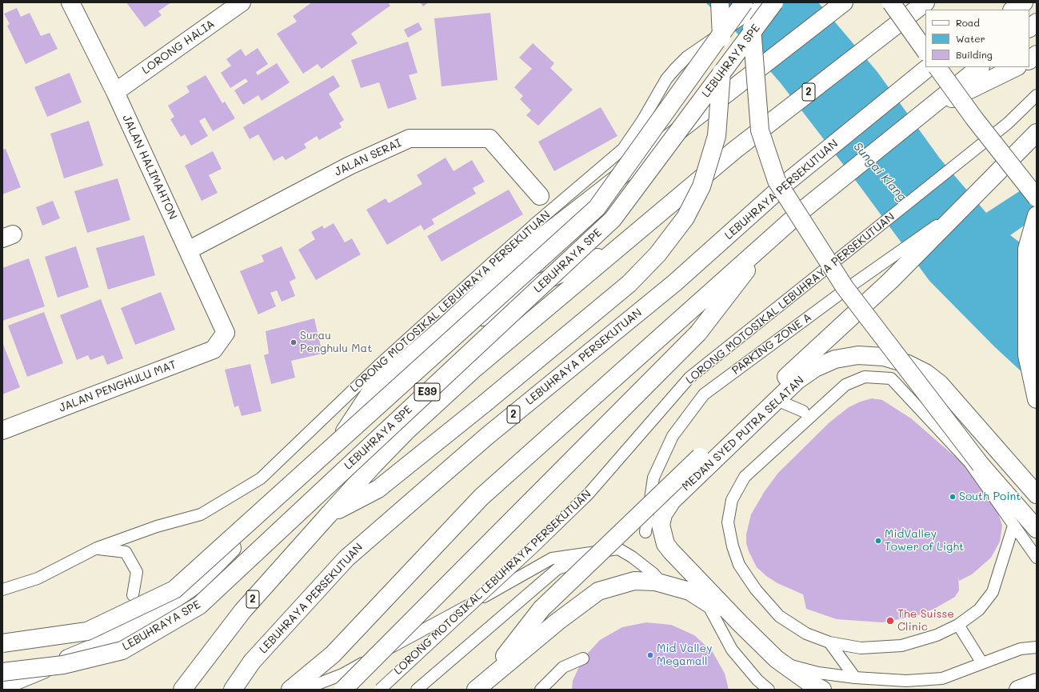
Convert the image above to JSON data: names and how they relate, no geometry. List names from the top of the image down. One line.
{"streets":{"main road":["LORONG HALIA","LEBUHRAYA SPE","2","JALAN SERAI","JALAN HALIMAHTON","LEBUHRAYA PERSEKUTUAN","JALAN PENGHULU MAT","E39","MEDAN SYED PUTRA SELATAN"],"lane":["LORONG MOTOSIKAL LEBUHRAYA PERSEKUTUAN","PARKING ZONE A"]},"crossings":[["LORONG HALIA","JALAN HALIMAHTON"],["JALAN SERAI","JALAN HALIMAHTON"],["JALAN HALIMAHTON","JALAN PENGHULU MAT"]],"water":["Sungai Klang"],"places":["Surau Penghulu Mat","South Point","MidValley Tower of Light","The Suisse Clinic","Mid Valley Megamall"],"legend":["Road","Water","Building"]}
